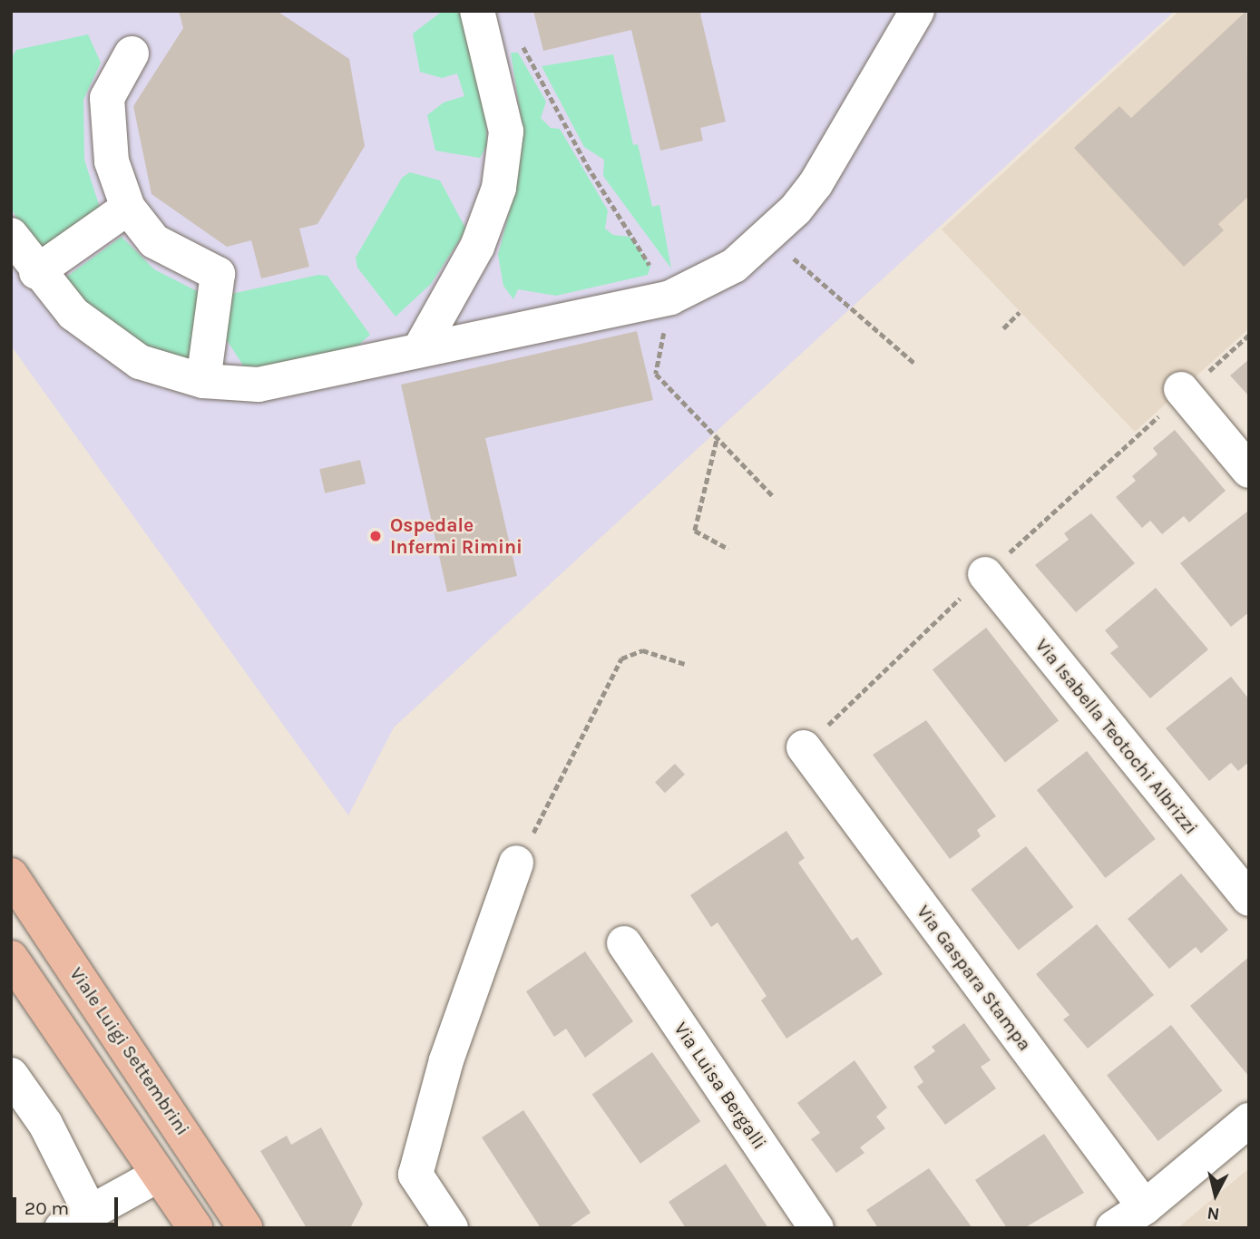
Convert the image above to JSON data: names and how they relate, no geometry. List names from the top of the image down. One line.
{"streets":{"main road":["Viale Luigi Settembrini"],"street":["Via Isabella Teotochi Albrizzi","Via Gaspara Stampa","Via Luisa Bergalli"]},"places":["Ospedale Infermi Rimini"],"scale_bar":"20 m","north":"bottom"}
